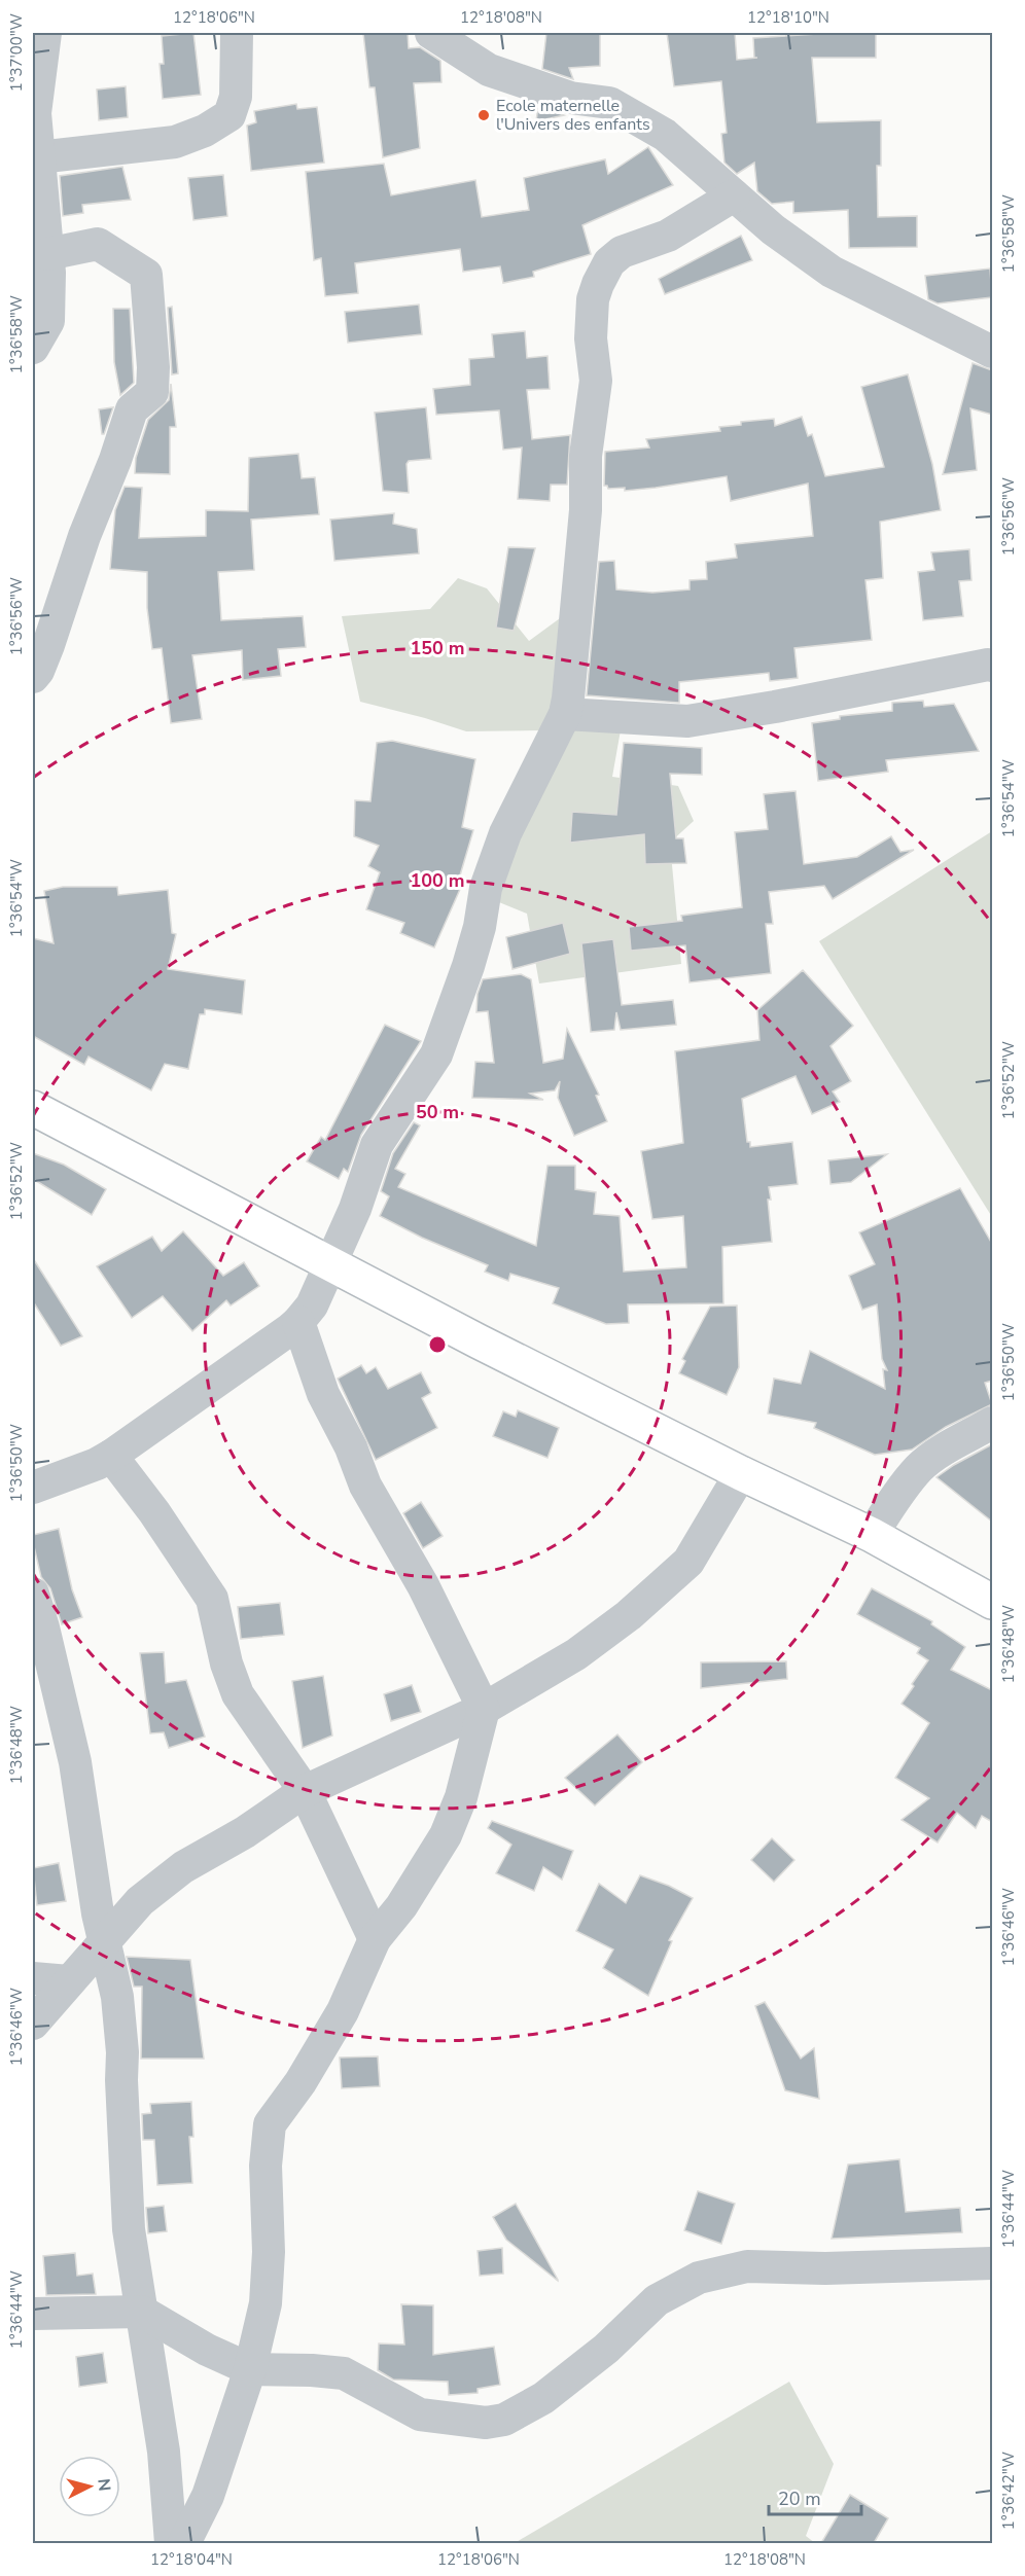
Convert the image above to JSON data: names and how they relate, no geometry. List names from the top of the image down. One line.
{"places":["Ecole maternelle l'Univers des enfants"],"scale_bar":"20 m","north":"right","coordinates":["12°18'06\"N","12°18'08\"N","12°18'10\"N","1°37'00\"W","1°36'58\"W","1°36'56\"W","1°36'54\"W","1°36'52\"W","1°36'50\"W","1°36'48\"W","1°36'46\"W","1°36'44\"W","1°36'42\"W","12°18'04\"N"],"rings":["150 m","100 m","50 m"]}
